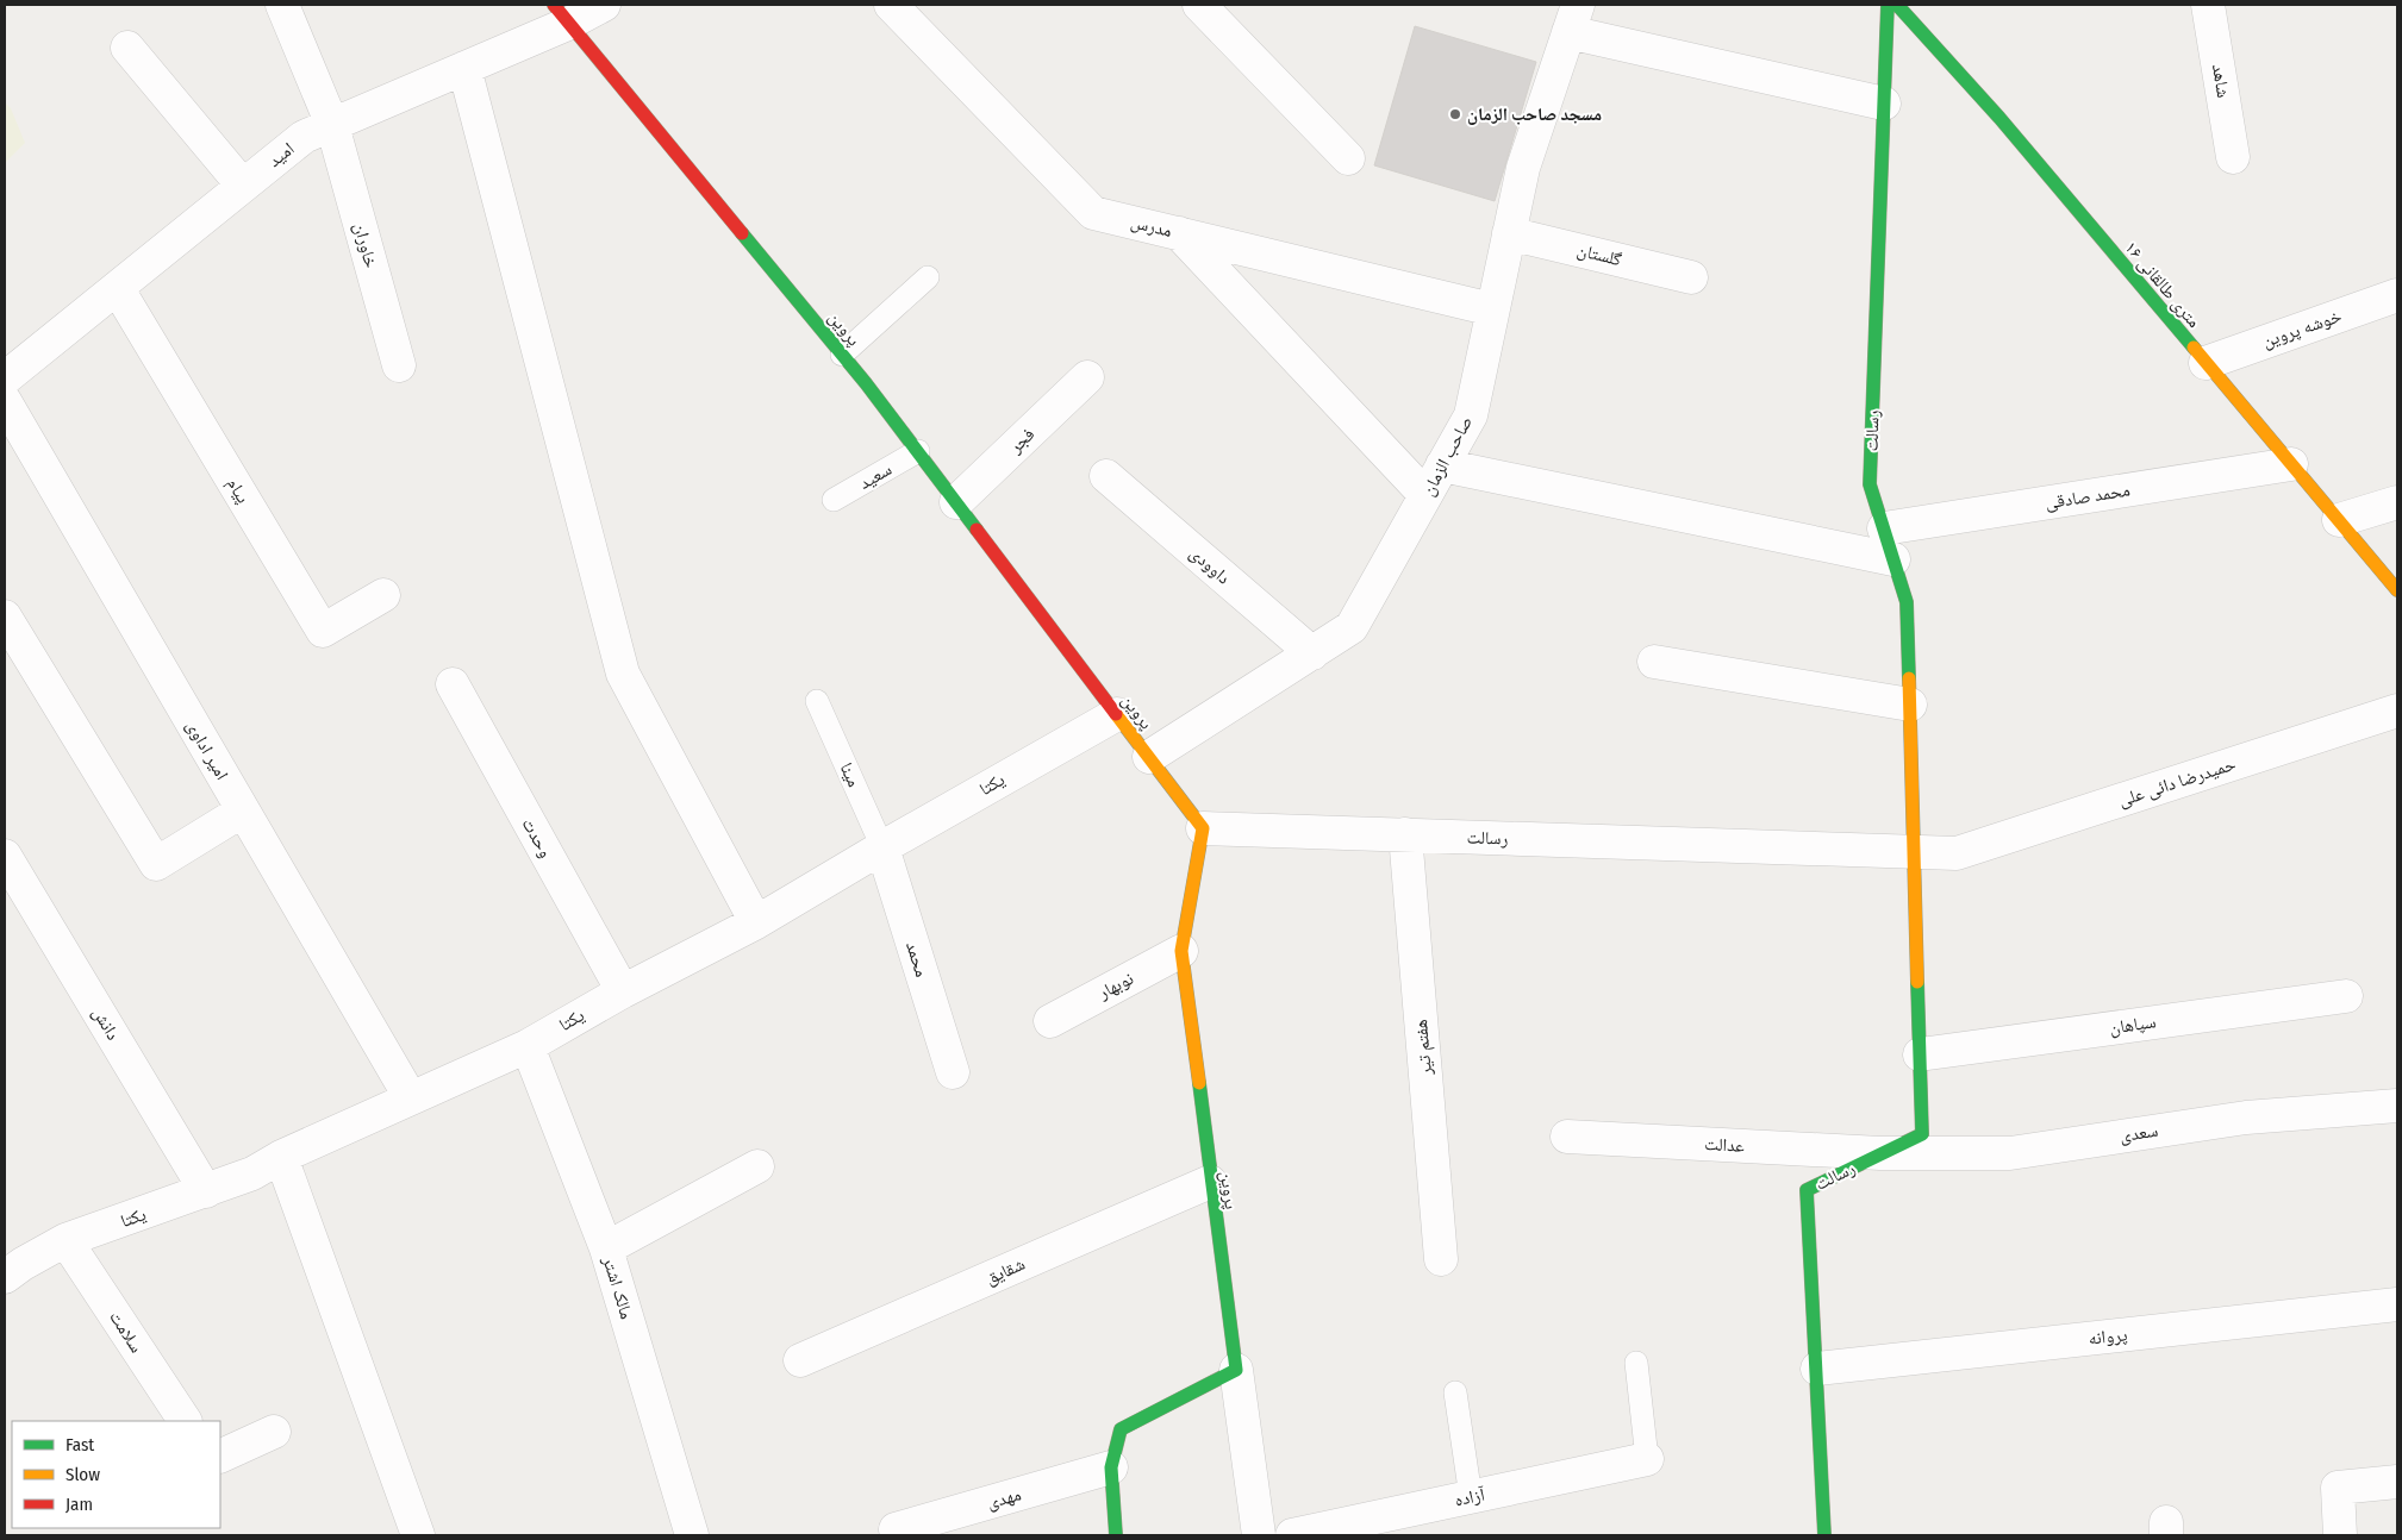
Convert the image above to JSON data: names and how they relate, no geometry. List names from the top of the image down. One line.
{"streets":{"street":["شاهد","امید","مدرس","خاوران","گلستان","۱۶ متری طالقانی","پروین","خوشه پروین","رسالت","فجر","صاحب الزمان","پیام","محمد صادقی","داوودی","امیر اداوی","حمیدرضا دائی علی","یکتا","وحدت","محمد","نوبهار","دانش","سپاهان","هفتم تیر","سعدی","عدالت","شقایق","مالک اشتر","سلامت","پروانه","آزاده","مهدی"],"lane":["سعید","مینا"]},"crossings":[["امید","خاوران"],["امید","پروین"],["امید","پیام"],["مدرس","صاحب الزمان"],["گلستان","صاحب الزمان"],["۱۶ متری طالقانی","خوشه پروین"],["۱۶ متری طالقانی","محمد صادقی"],["پروین","رسالت"],["پروین","فجر"],["پروین","صاحب الزمان"],["پروین","سعید"],["پروین","یکتا"],["پروین","نوبهار"],["پروین","شقایق"],["رسالت","محمد صادقی"],["رسالت","حمیدرضا دائی علی"],["رسالت","سپاهان"],["رسالت","هفتم تیر"],["رسالت","سعدی"],["رسالت","عدالت"],["رسالت","پروانه"],["صاحب الزمان","داوودی"],["امیر اداوی","یکتا"],["مینا","یکتا"],["مینا","محمد"],["یکتا","وحدت"],["یکتا","محمد"],["یکتا","دانش"],["یکتا","مالک اشتر"],["یکتا","سلامت"],["سعدی","عدالت"]],"places":["مسجد صاحب الزمان"],"legend":["Fast","Slow","Jam"]}
